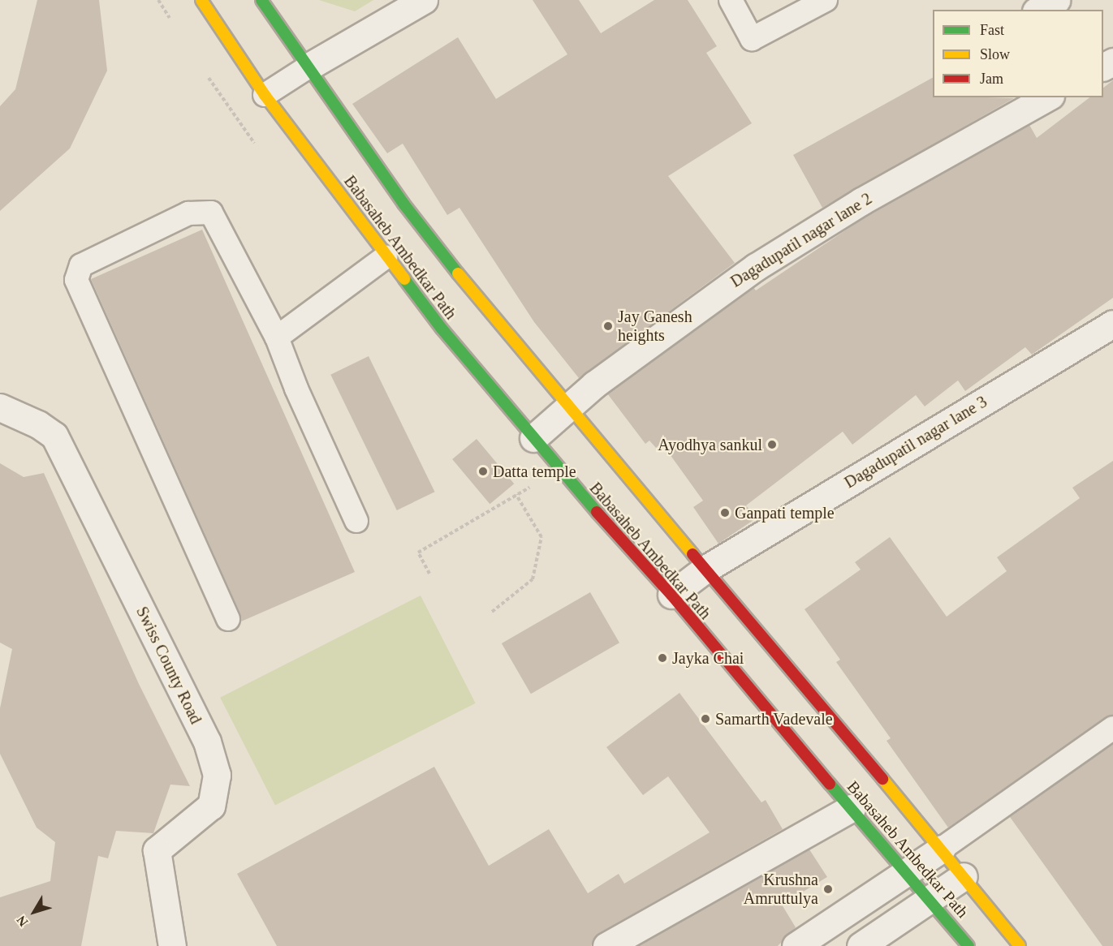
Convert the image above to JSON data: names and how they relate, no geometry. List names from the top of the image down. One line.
{"streets":{"street":["Dagadupatil nagar lane 2","Babasaheb Ambedkar Path","Dagadupatil nagar lane 3","Swiss County Road"]},"crossings":[["Dagadupatil nagar lane 2","Babasaheb Ambedkar Path"],["Babasaheb Ambedkar Path","Dagadupatil nagar lane 3"]],"places":["Jay Ganesh heights","Ayodhya sankul","Datta temple","Ganpati temple","Jayka Chai","Samarth Vadevale","Krushna Amruttulya"],"legend":["Fast","Slow","Jam"],"north":"bottom left"}
